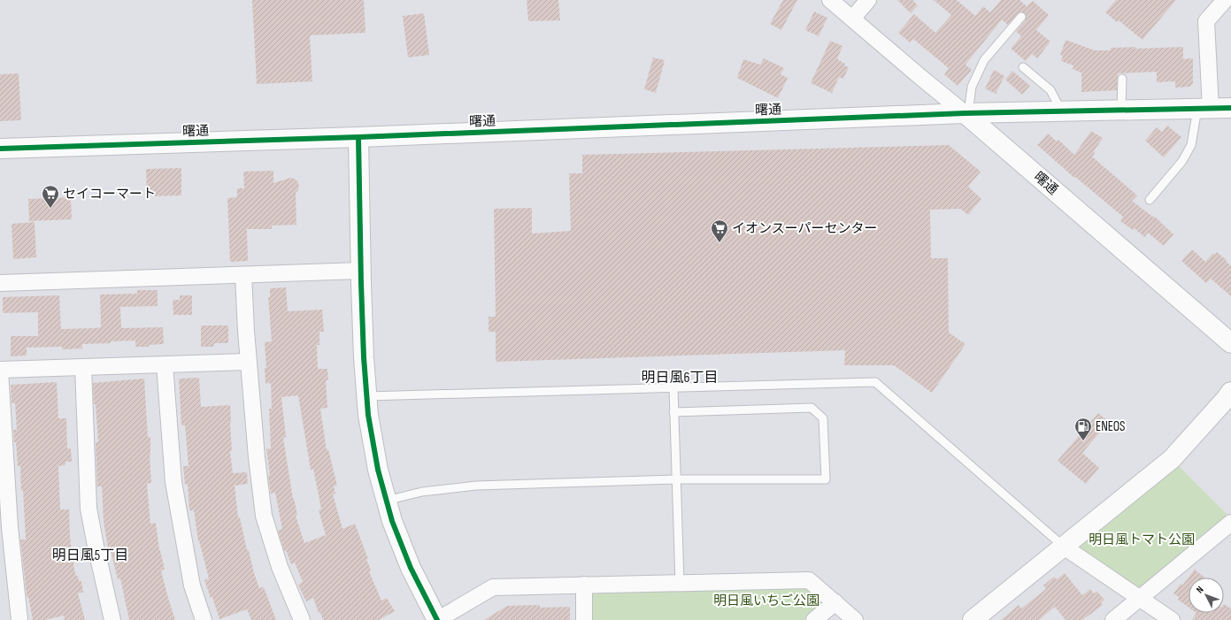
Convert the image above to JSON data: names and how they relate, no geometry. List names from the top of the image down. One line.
{"streets":{"street":["曙通"]},"districts":["明日風6丁目","明日風5丁目"],"parks":["明日風トマト公園","明日風いちご公園"],"places":{"supermarket":["セイコーマート","イオンスーパーセンター"],"fuel station":["ENEOS"]},"north":"top left"}
